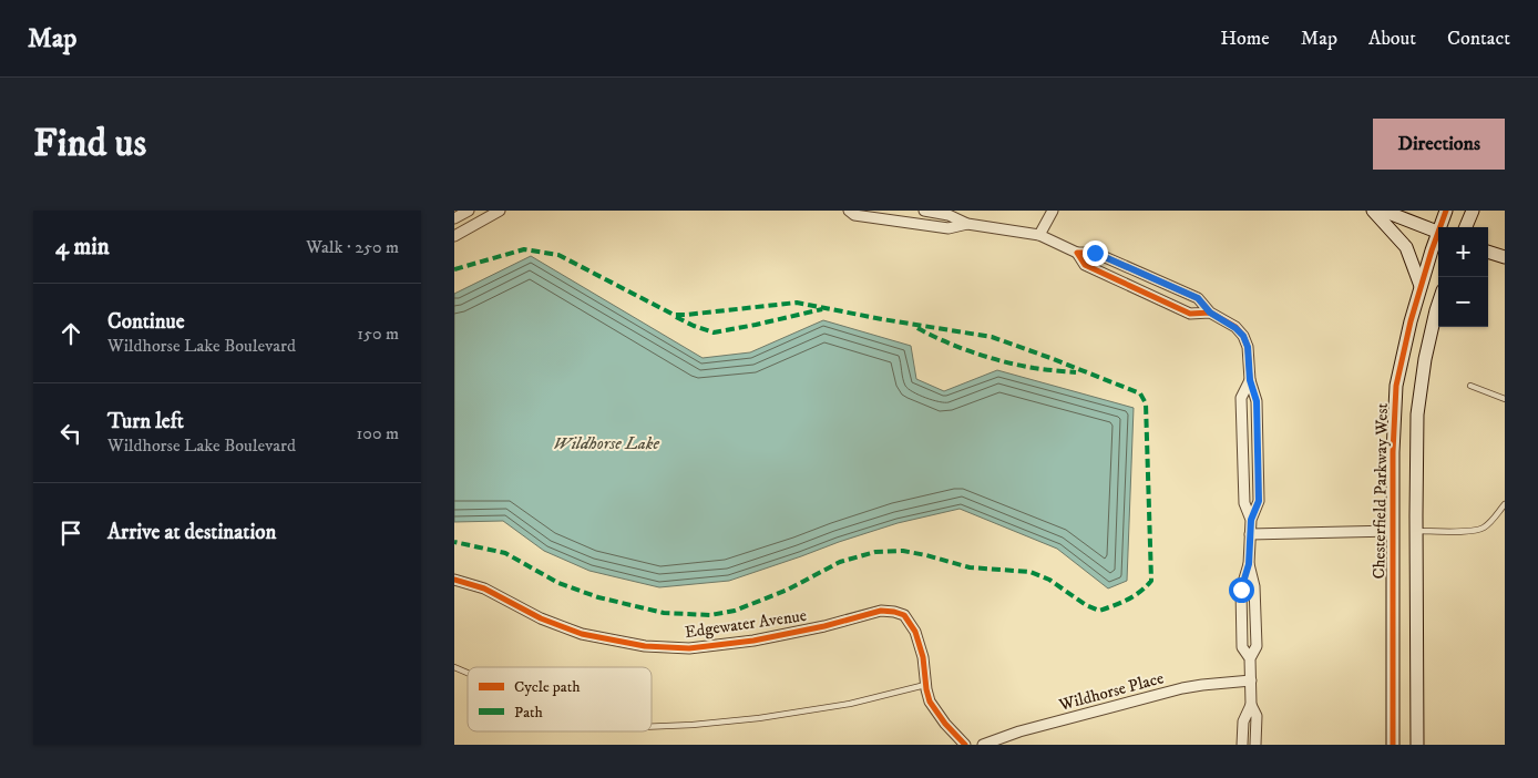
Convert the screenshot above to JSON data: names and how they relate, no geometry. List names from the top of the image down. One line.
{"streets":{"street":["Chesterfield Parkway West","Edgewater Avenue","Wildhorse Place"]},"water":["Wildhorse Lake"],"legend":["Cycle path","Path"],"page":{"header":"Map","nav":["Home","Map","About","Contact"],"buttons":"Directions","title":"Find us","heading":["4 min","Walk · 250 m"],"map_buttons":["+","−"],"list":[["Continue","Wildhorse Lake Boulevard","150 m"],["Turn left","Wildhorse Lake Boulevard","100 m"],"Arrive at destination"]}}
